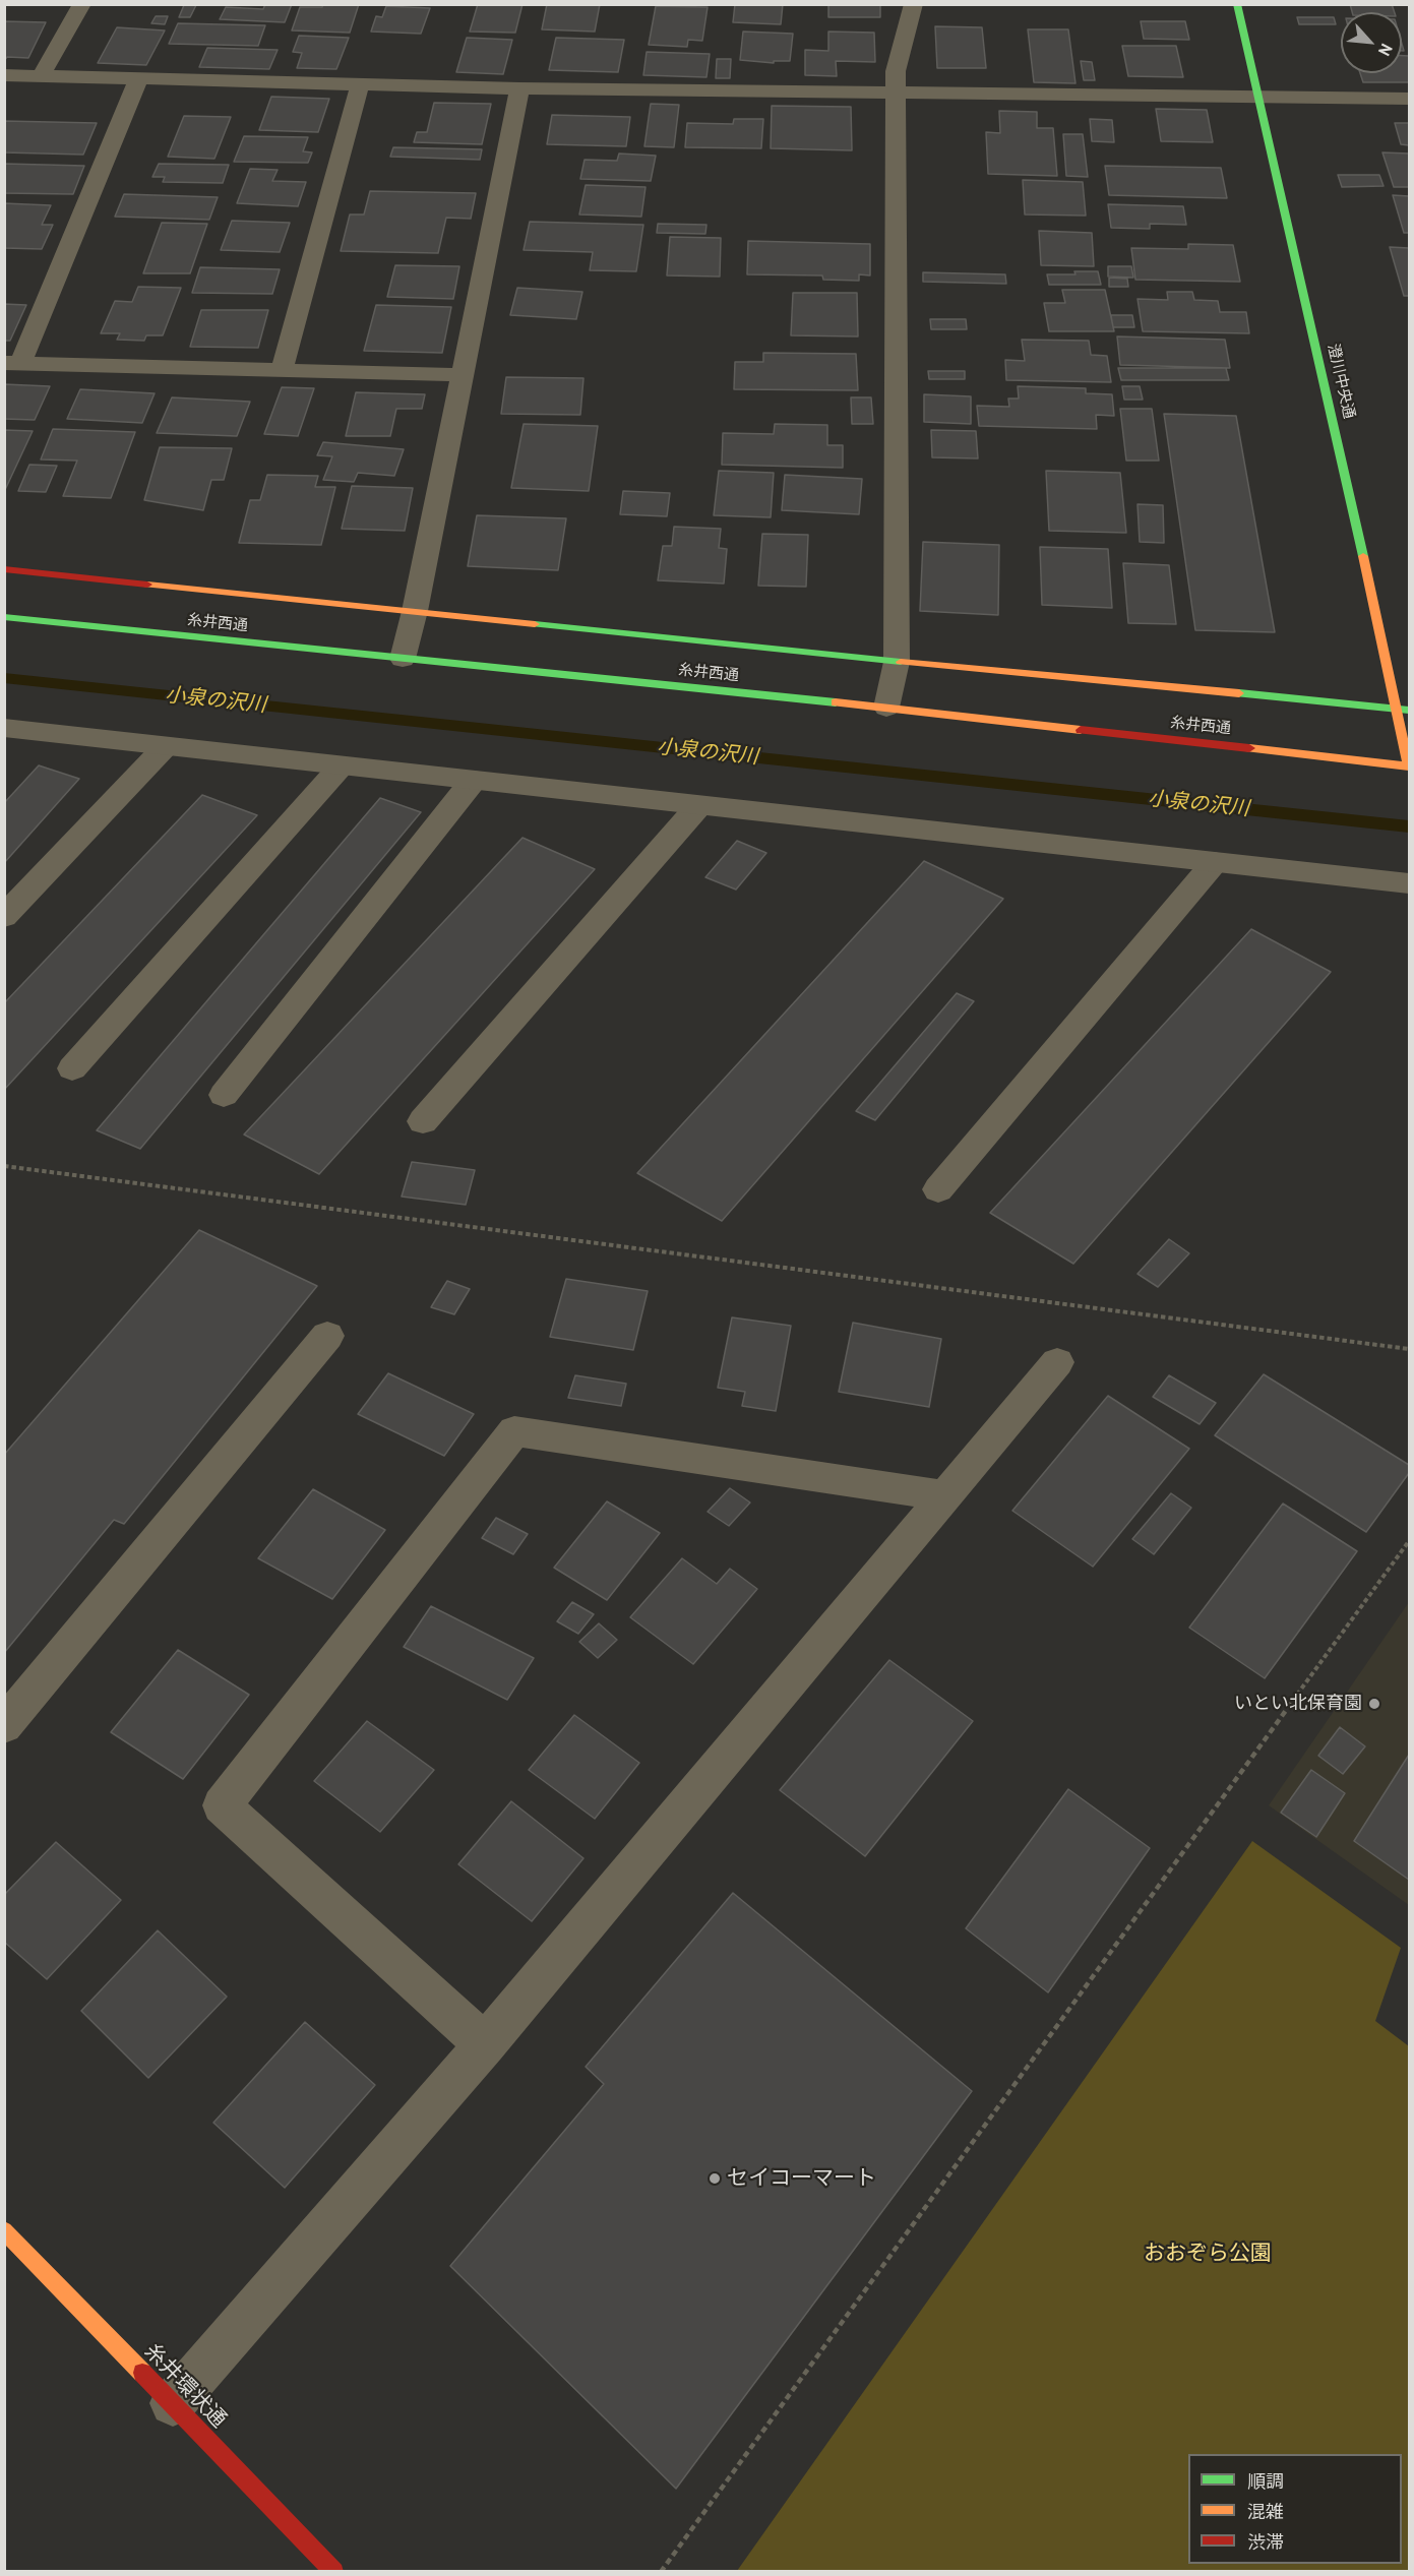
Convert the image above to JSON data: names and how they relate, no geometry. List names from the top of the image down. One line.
{"streets":{"street":["澄川中央通","糸井西通","糸井環状通"]},"crossings":[["澄川中央通","糸井西通"]],"water":["小泉の沢川"],"parks":["おおぞら公園"],"places":["いとい北保育園","セイコーマート"],"legend":["順調","混雑","渋滞"],"north":"bottom right"}
